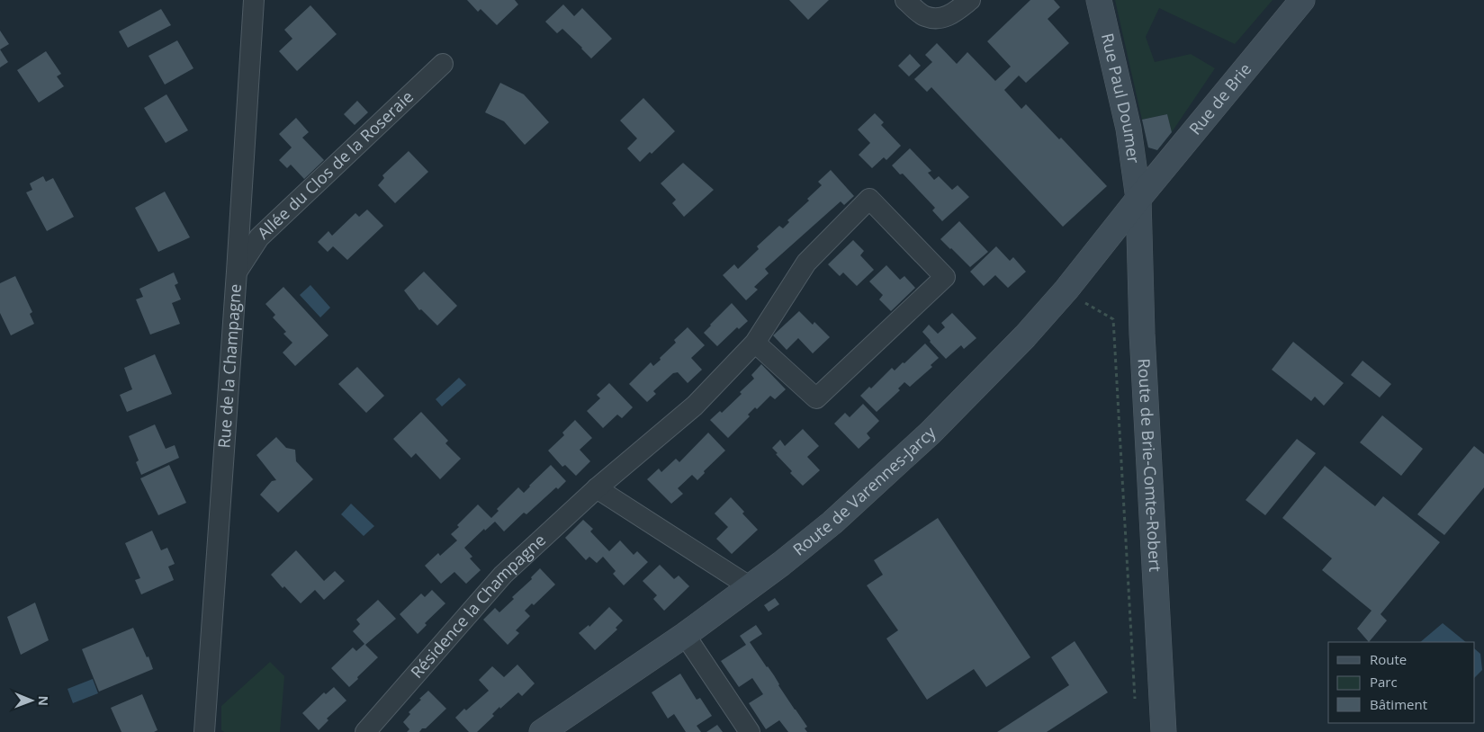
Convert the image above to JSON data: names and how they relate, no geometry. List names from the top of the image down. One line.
{"streets":{"street":["Rue Paul Doumer","Rue de Brie","Allée du Clos de la Roseraie","Rue de la Champagne","Route de Brie-Comte-Robert","Route de Varennes-Jarcy","Résidence la Champagne"]},"crossings":[["Rue Paul Doumer","Rue de Brie"],["Rue Paul Doumer","Route de Brie-Comte-Robert"],["Rue Paul Doumer","Route de Varennes-Jarcy"],["Rue de Brie","Route de Brie-Comte-Robert"],["Rue de Brie","Route de Varennes-Jarcy"],["Allée du Clos de la Roseraie","Rue de la Champagne"],["Route de Brie-Comte-Robert","Route de Varennes-Jarcy"]],"legend":["Route","Parc","Bâtiment"],"north":"right"}
